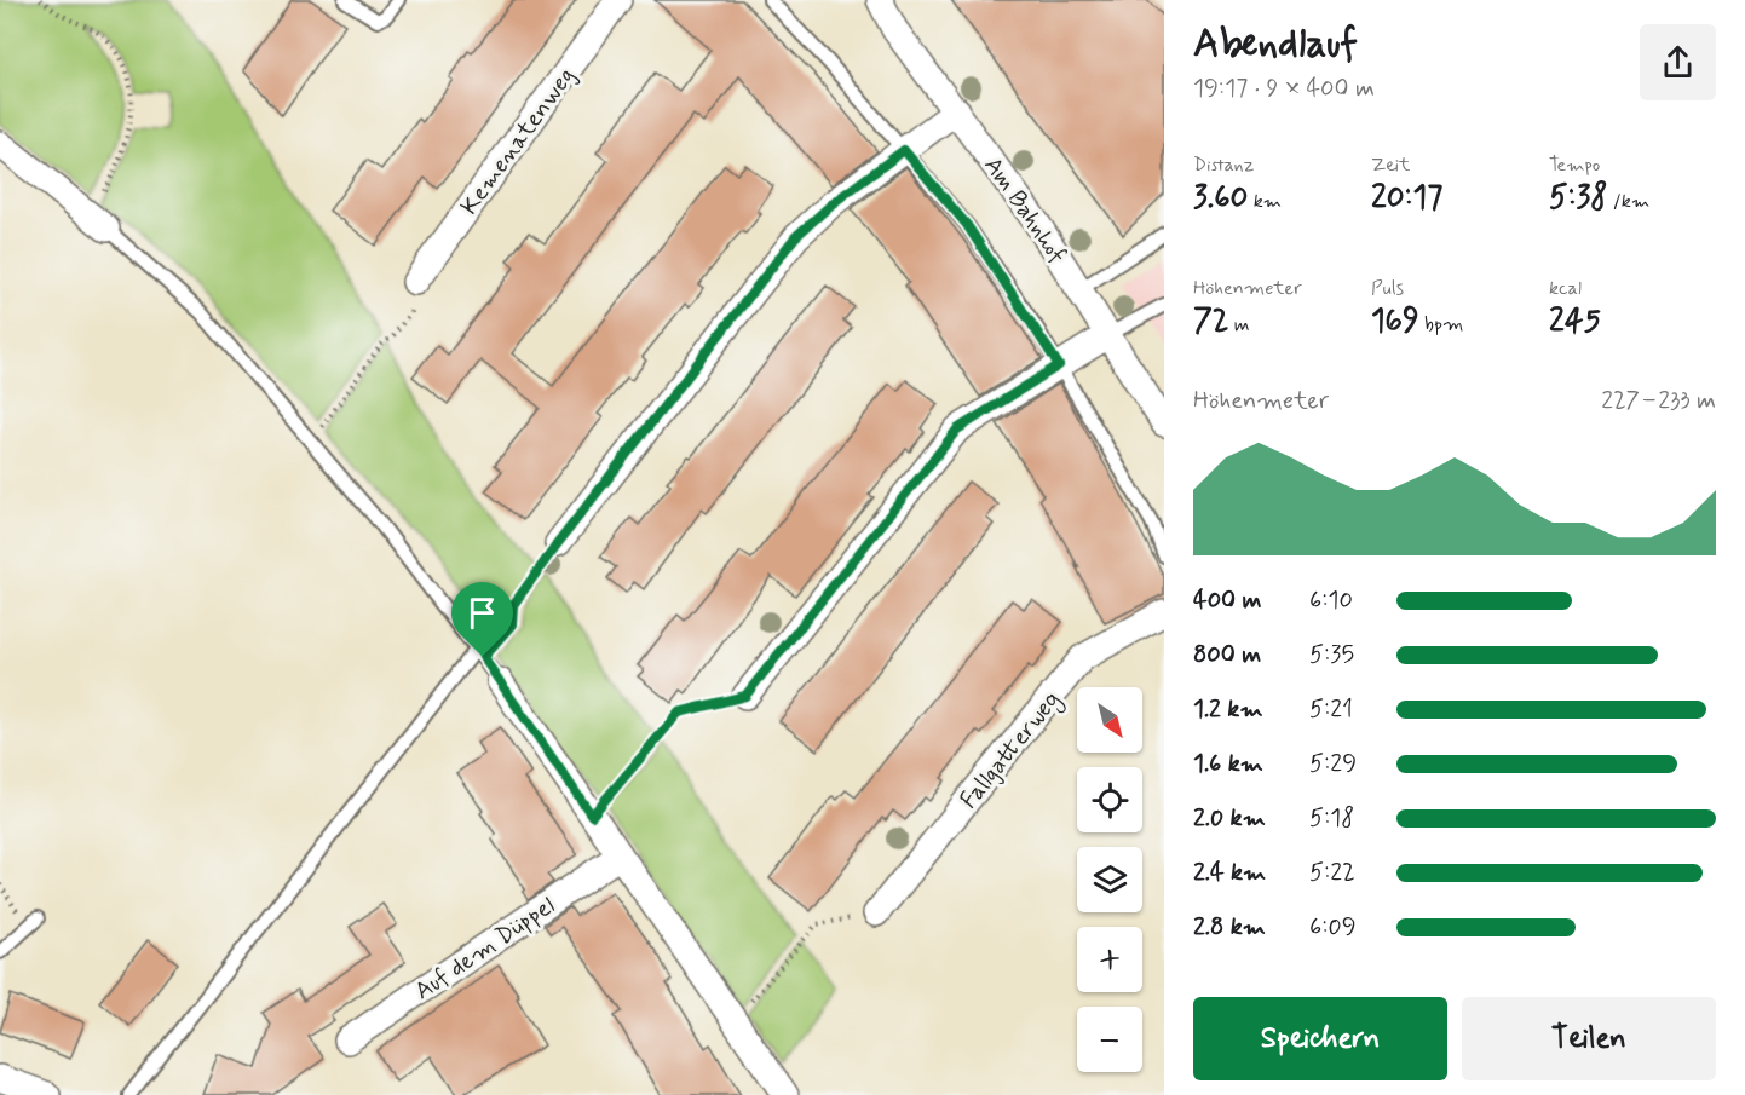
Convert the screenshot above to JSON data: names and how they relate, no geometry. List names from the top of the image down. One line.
{"streets":{"street":["Kemenatenweg","Am Bahnhof","Fallgatterweg","Auf dem Düppel"]},"north":"bottom right","page":{"heading":["Abendlauf","19:17 · 9 × 400 m"],"stats":[["Distanz","3.60 km"],["Zeit","20:17"],["Tempo","5:38 /km"],["Höhenmeter","72 m"],["Puls","169 bpm"],["kcal","245"]],"chart":["Höhenmeter","227–233 m"],"list":[{"name":"400 m","note":"6:10"},{"name":"800 m","note":"5:35"},{"name":"1.2 km","note":"5:21"},{"name":"1.6 km","note":"5:29"},{"name":"2.0 km","note":"5:18"},{"name":"2.4 km","note":"5:22"},{"name":"2.8 km","note":"6:09"}],"map_buttons":["+","−"],"buttons":["Speichern","Teilen"]}}
